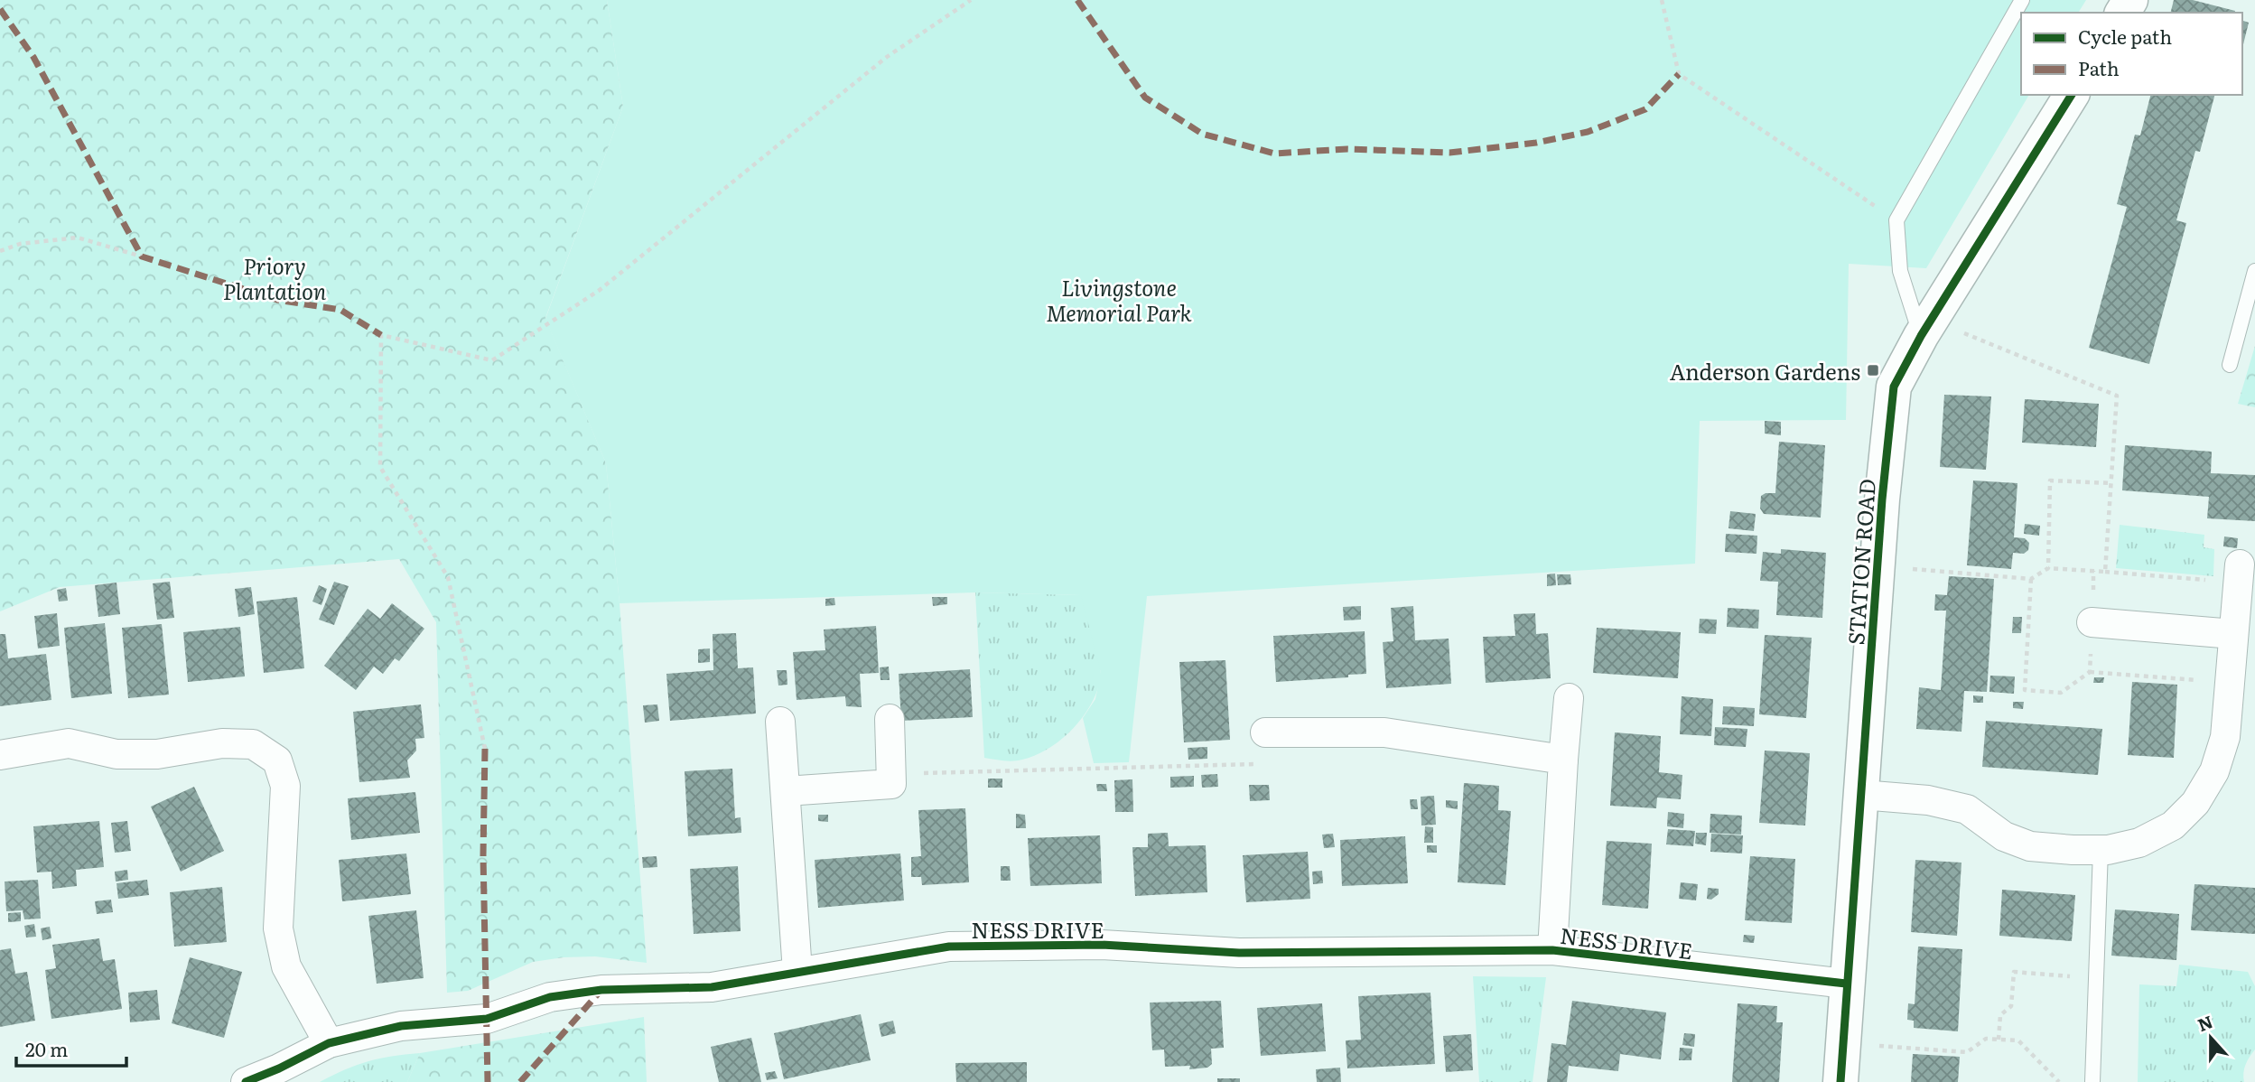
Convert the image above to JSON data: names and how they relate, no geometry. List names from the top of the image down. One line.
{"streets":{"street":["STATION ROAD","NESS DRIVE"]},"crossings":[["STATION ROAD","NESS DRIVE"]],"parks":["Priory Plantation","Livingstone Memorial Park"],"places":{"transit":["Anderson Gardens"]},"legend":["Cycle path","Path"],"scale_bar":"20 m","north":"top"}
